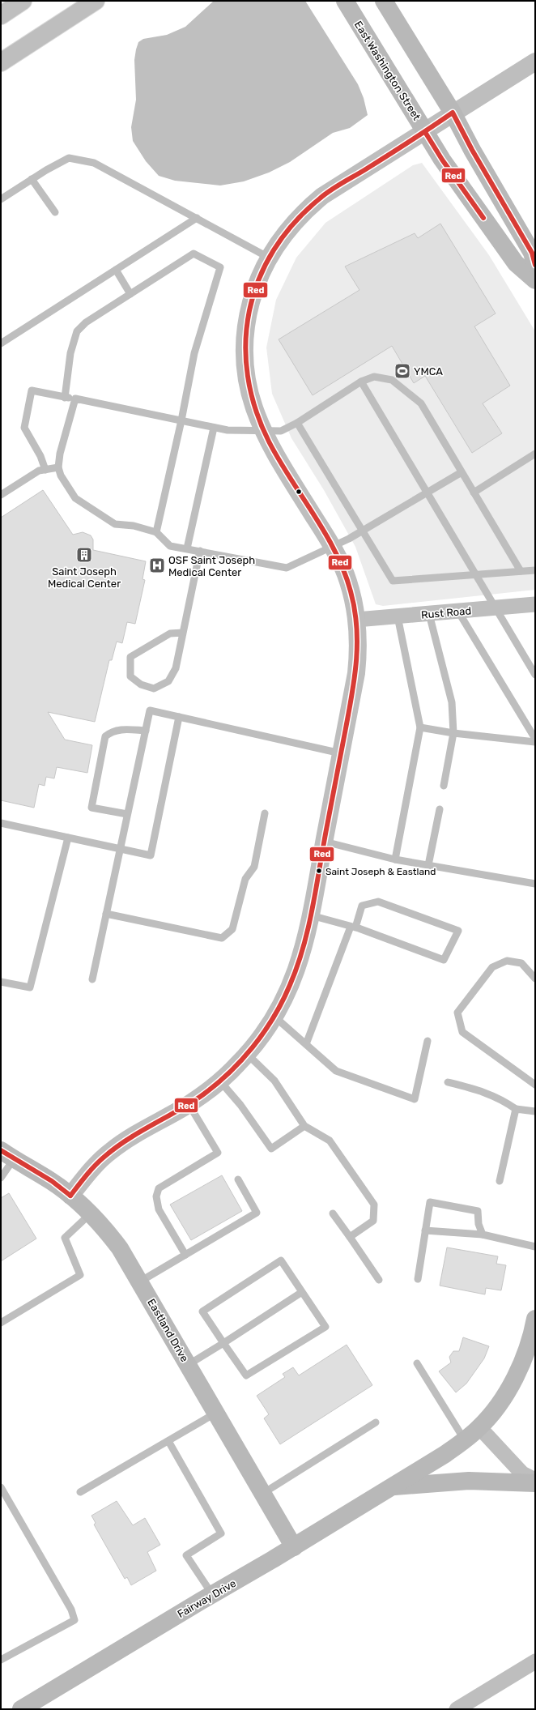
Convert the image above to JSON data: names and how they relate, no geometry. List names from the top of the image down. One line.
{"streets":{"main road":["East Washington Street","Eastland Drive","Fairway Drive"],"street":["Rust Road"]},"crossings":[["Eastland Drive","Fairway Drive"]],"places":{"sports":["YMCA"],"building":["Saint Joseph Medical Center"],"hospital":["OSF Saint Joseph Medical Center"],"other":["Saint Joseph & Eastland"]},"lines":["transit line Red"]}
